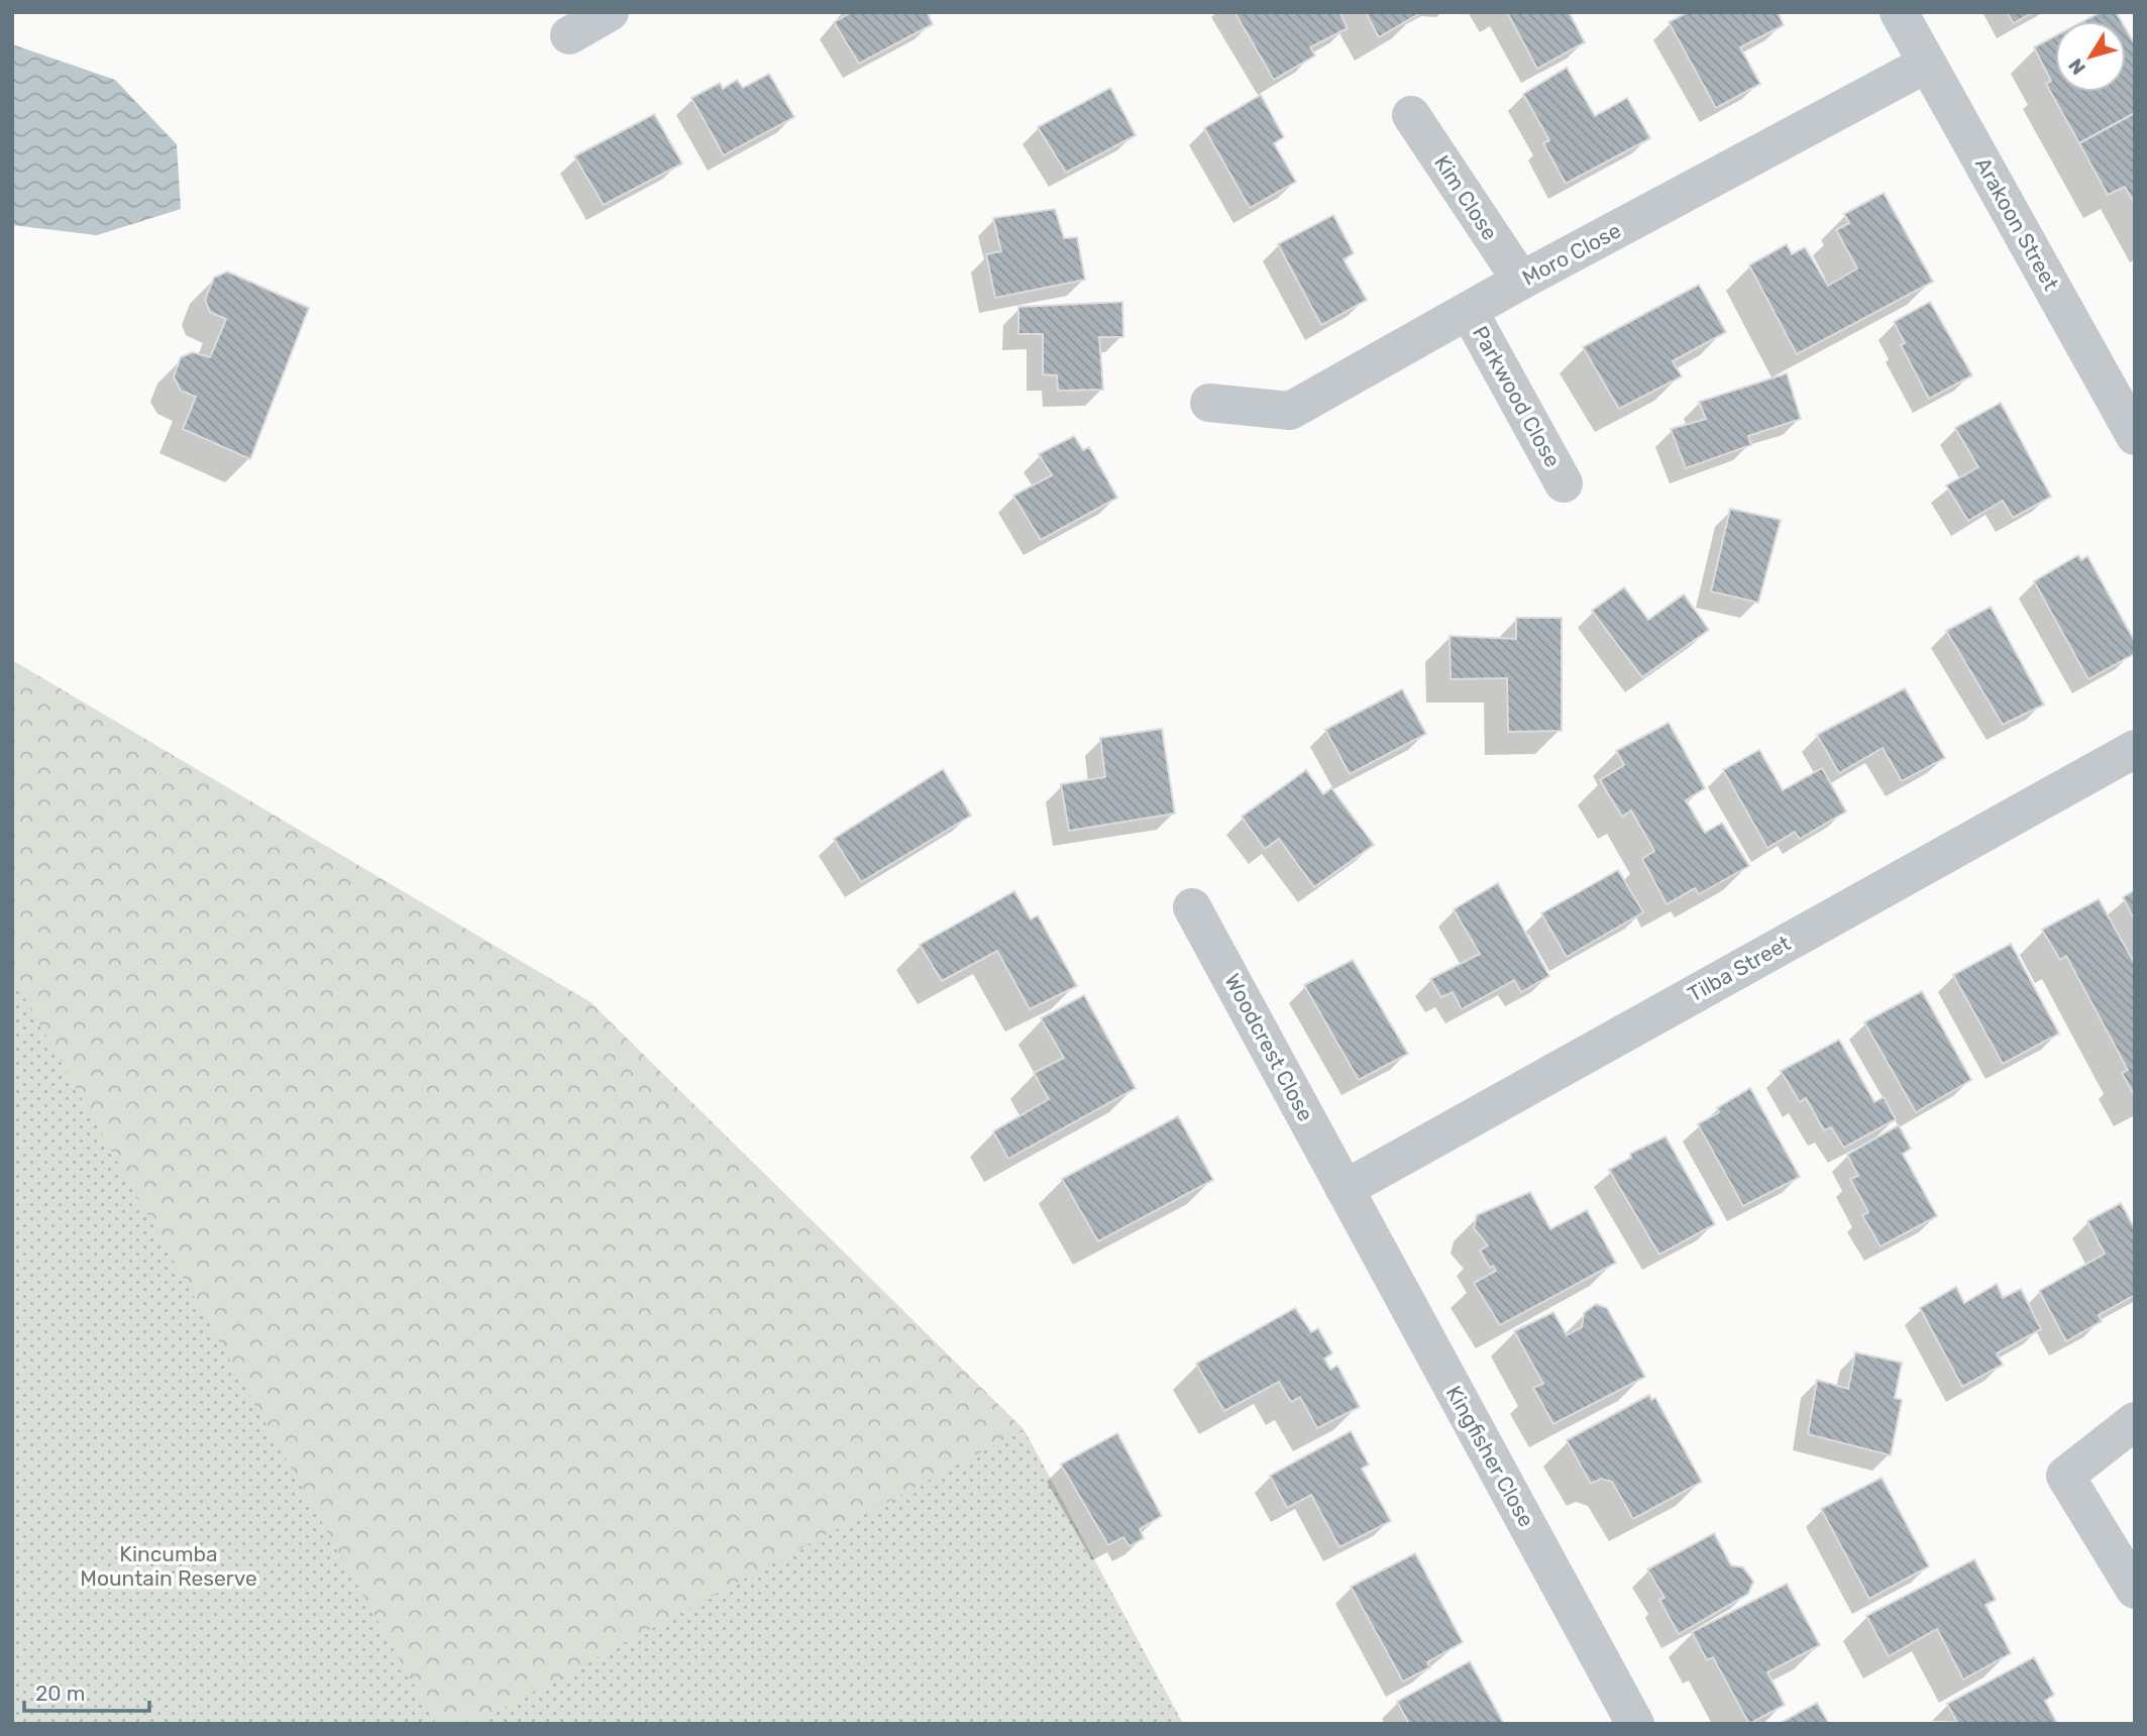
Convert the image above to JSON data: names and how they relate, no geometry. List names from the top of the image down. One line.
{"streets":{"street":["Kim Close","Arakoon Street","Moro Close","Parkwood Close","Tilba Street","Woodcrest Close","Kingfisher Close"]},"crossings":[["Kim Close","Moro Close"],["Arakoon Street","Moro Close"],["Moro Close","Parkwood Close"],["Tilba Street","Woodcrest Close"],["Tilba Street","Kingfisher Close"],["Woodcrest Close","Kingfisher Close"]],"parks":["Kincumba Mountain Reserve"],"scale_bar":"20 m","north":"bottom left"}
